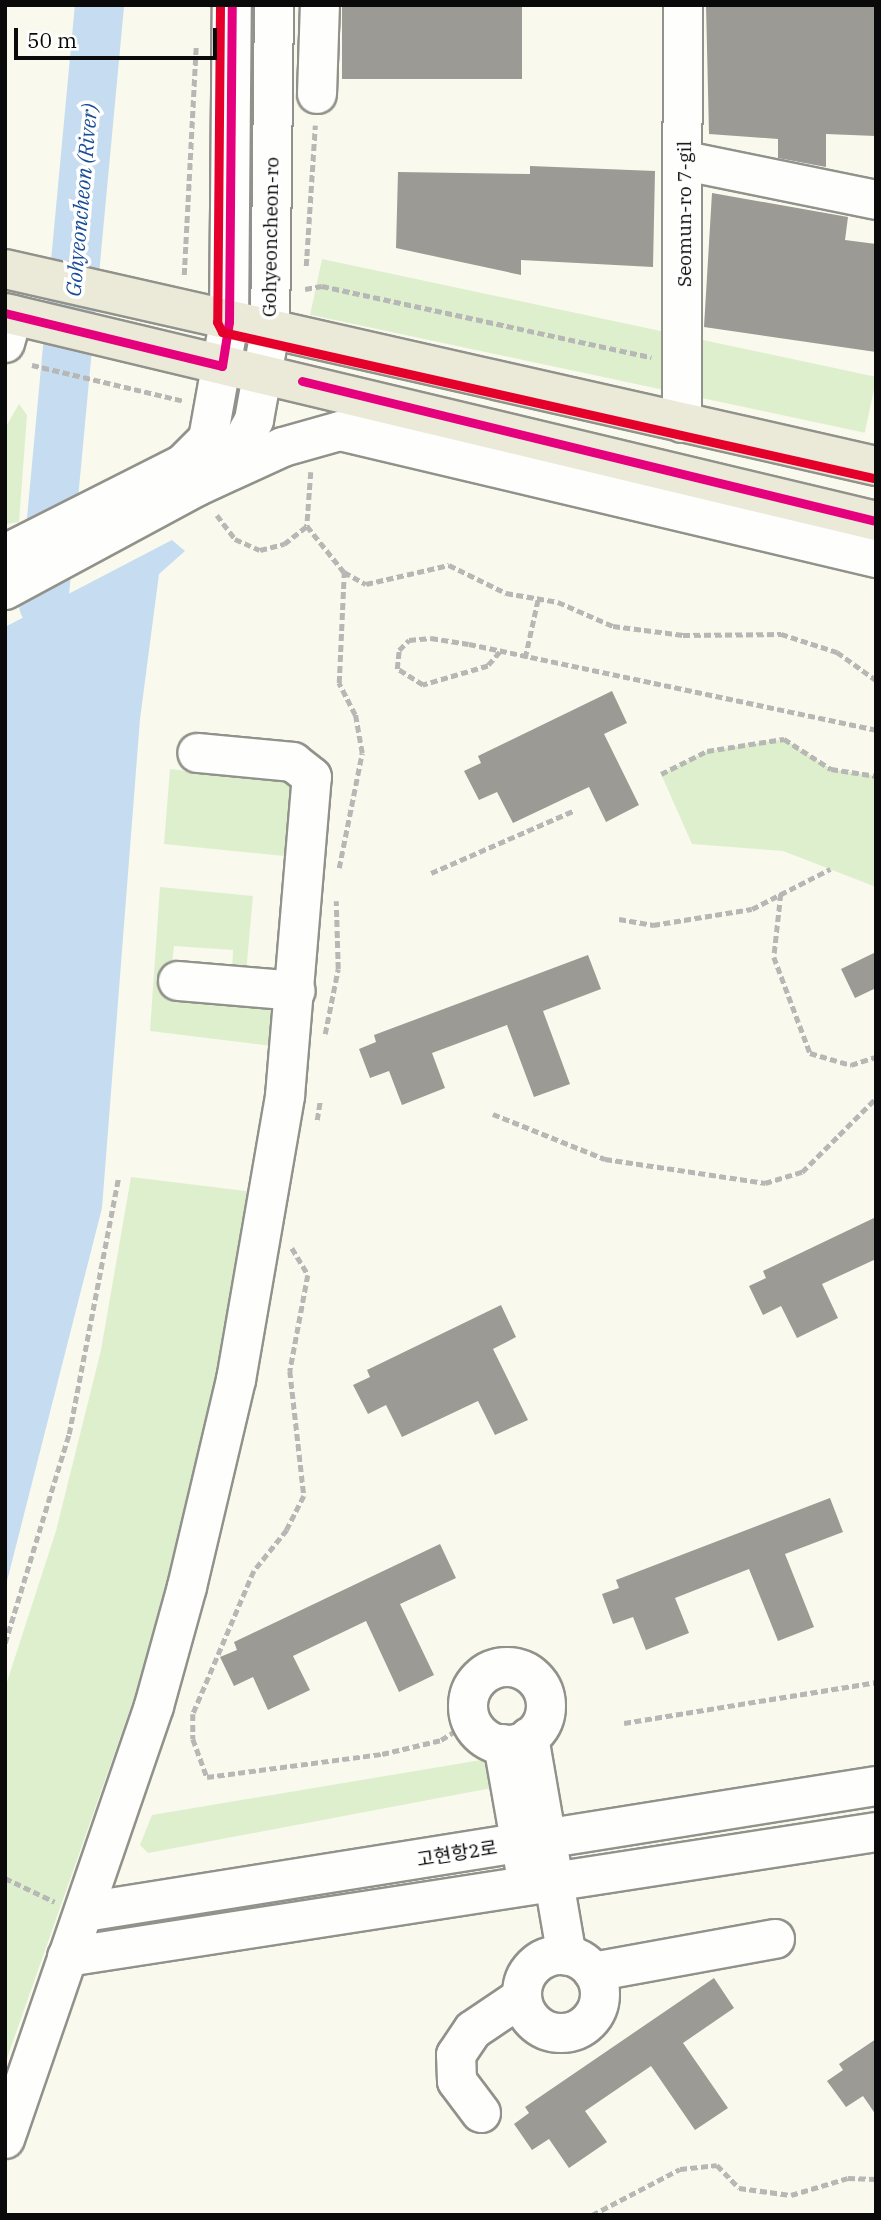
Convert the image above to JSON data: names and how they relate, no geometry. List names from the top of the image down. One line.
{"streets":{"street":["Seomun-ro 7-gil","Gohyeoncheon-ro","고현항2로"]},"water":["Gohyeoncheon (River)"],"scale_bar":"50 m"}
